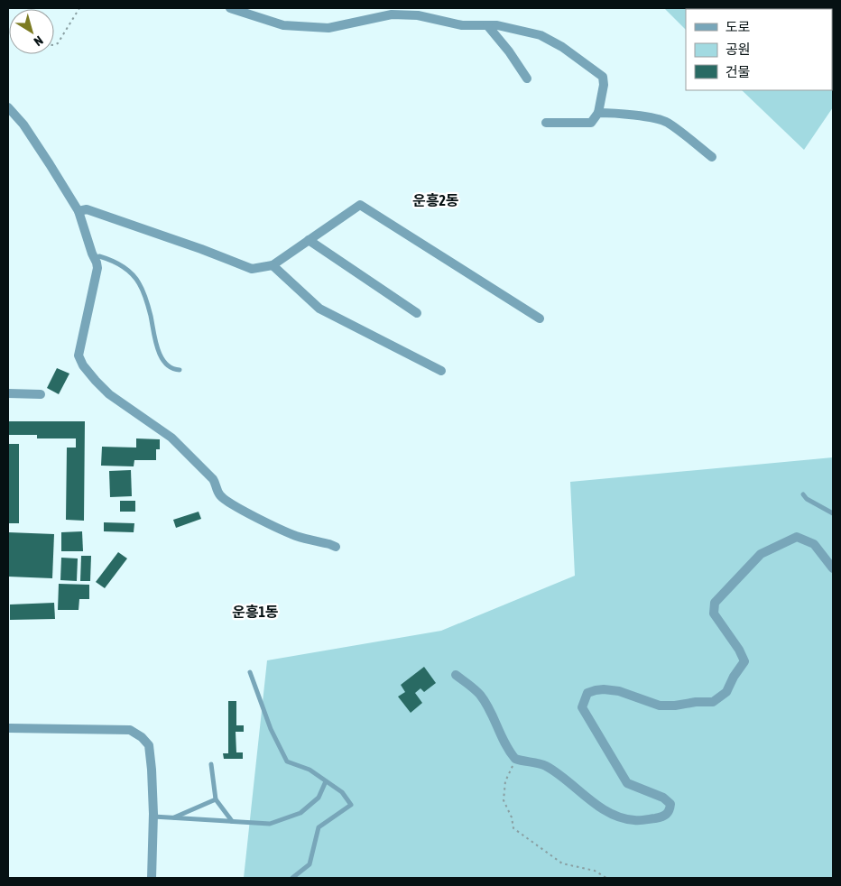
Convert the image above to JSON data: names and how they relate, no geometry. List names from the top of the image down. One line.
{"districts":["운흥2동","운흥1동"],"legend":["도로","공원","건물"],"north":"bottom right"}
